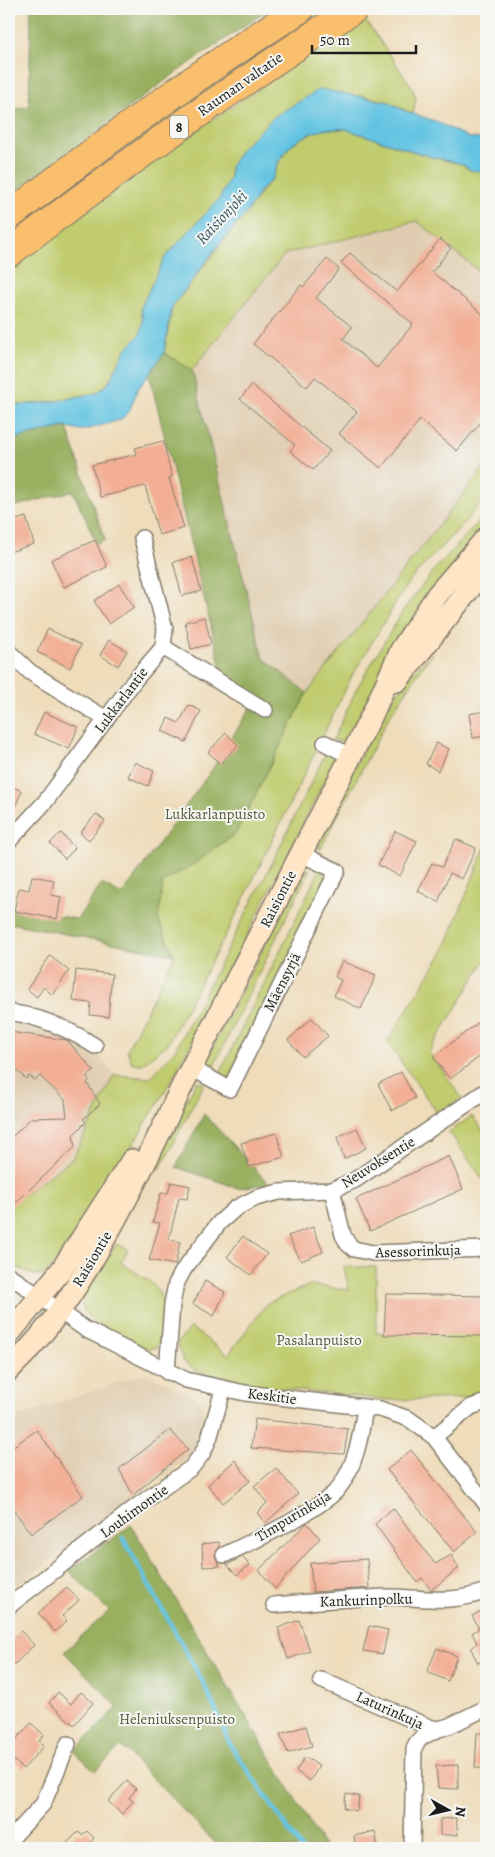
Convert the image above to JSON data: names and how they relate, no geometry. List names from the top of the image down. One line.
{"streets":{"highway":["Rauman valtatie","8"],"main road":["Raisiontie"],"street":["Lukkarlantie","Mäensyrjä","Neuvoksentie","Asessorinkuja","Keskitie","Louhimontie","Timpurinkuja","Kankurinpolku","Laturinkuja"]},"crossings":[["Raisiontie","Mäensyrjä"],["Raisiontie","Keskitie"],["Neuvoksentie","Asessorinkuja"],["Neuvoksentie","Keskitie"],["Keskitie","Louhimontie"],["Keskitie","Timpurinkuja"]],"water":["Raisionjoki"],"parks":["Lukkarlanpuisto","Pasalanpuisto","Heleniuksenpuisto"],"scale_bar":"50 m","north":"right"}
